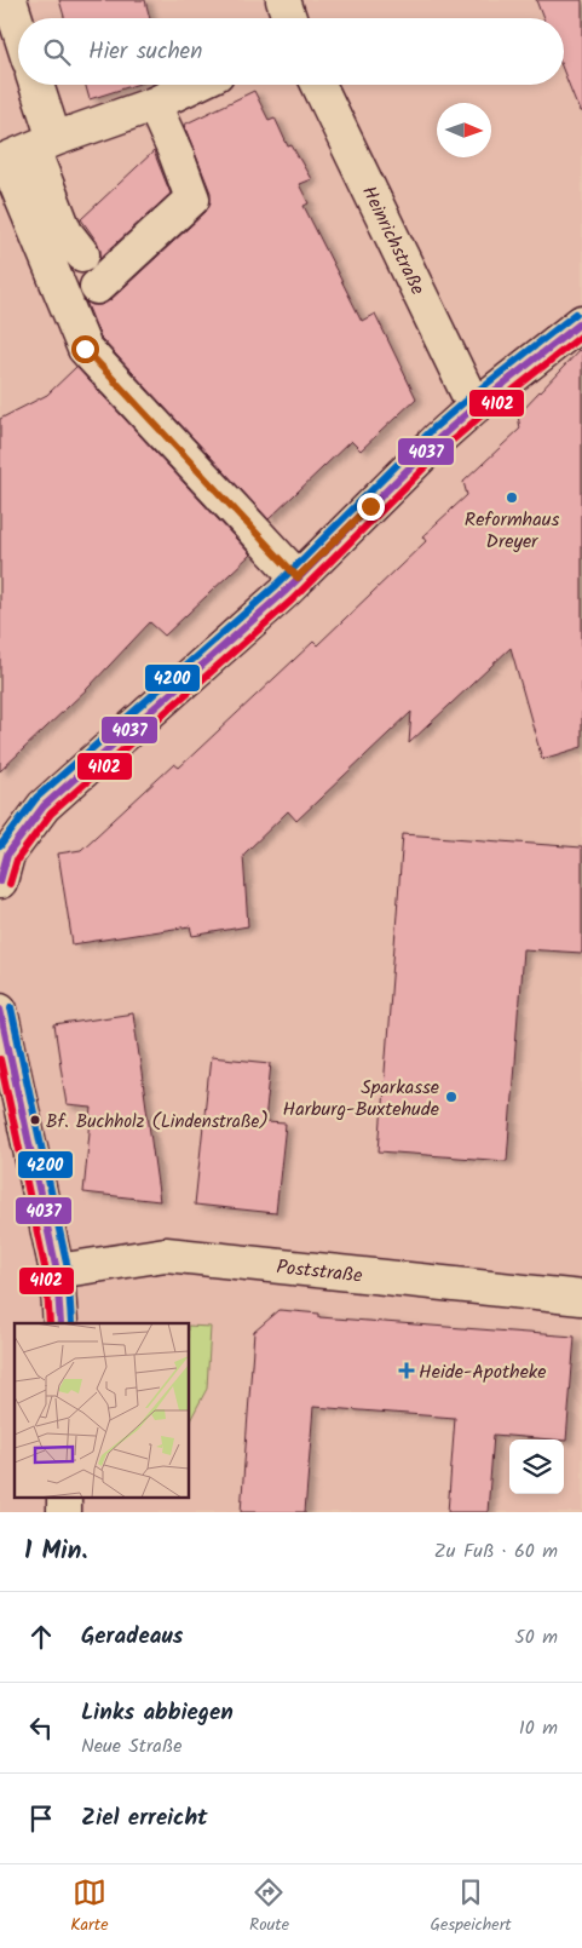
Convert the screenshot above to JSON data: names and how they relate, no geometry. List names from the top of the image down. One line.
{"streets":{"street":["Heinrichstraße","Poststraße"]},"places":{"other":["Reformhaus Dreyer","Sparkasse Harburg-Buxtehude","Bf. Buchholz (Lindenstraße)"],"health":["Heide-Apotheke"]},"lines":["transit line 4200","transit line 4037","transit line 4102"],"north":"right","page":{"search":"Hier suchen","heading":["1 Min.","Zu Fuß · 60 m"],"list":[["Geradeaus","50 m"],["Links abbiegen","Neue Straße","10 m"],"Ziel erreicht"],"nav":["Karte","Route","Gespeichert"]}}
